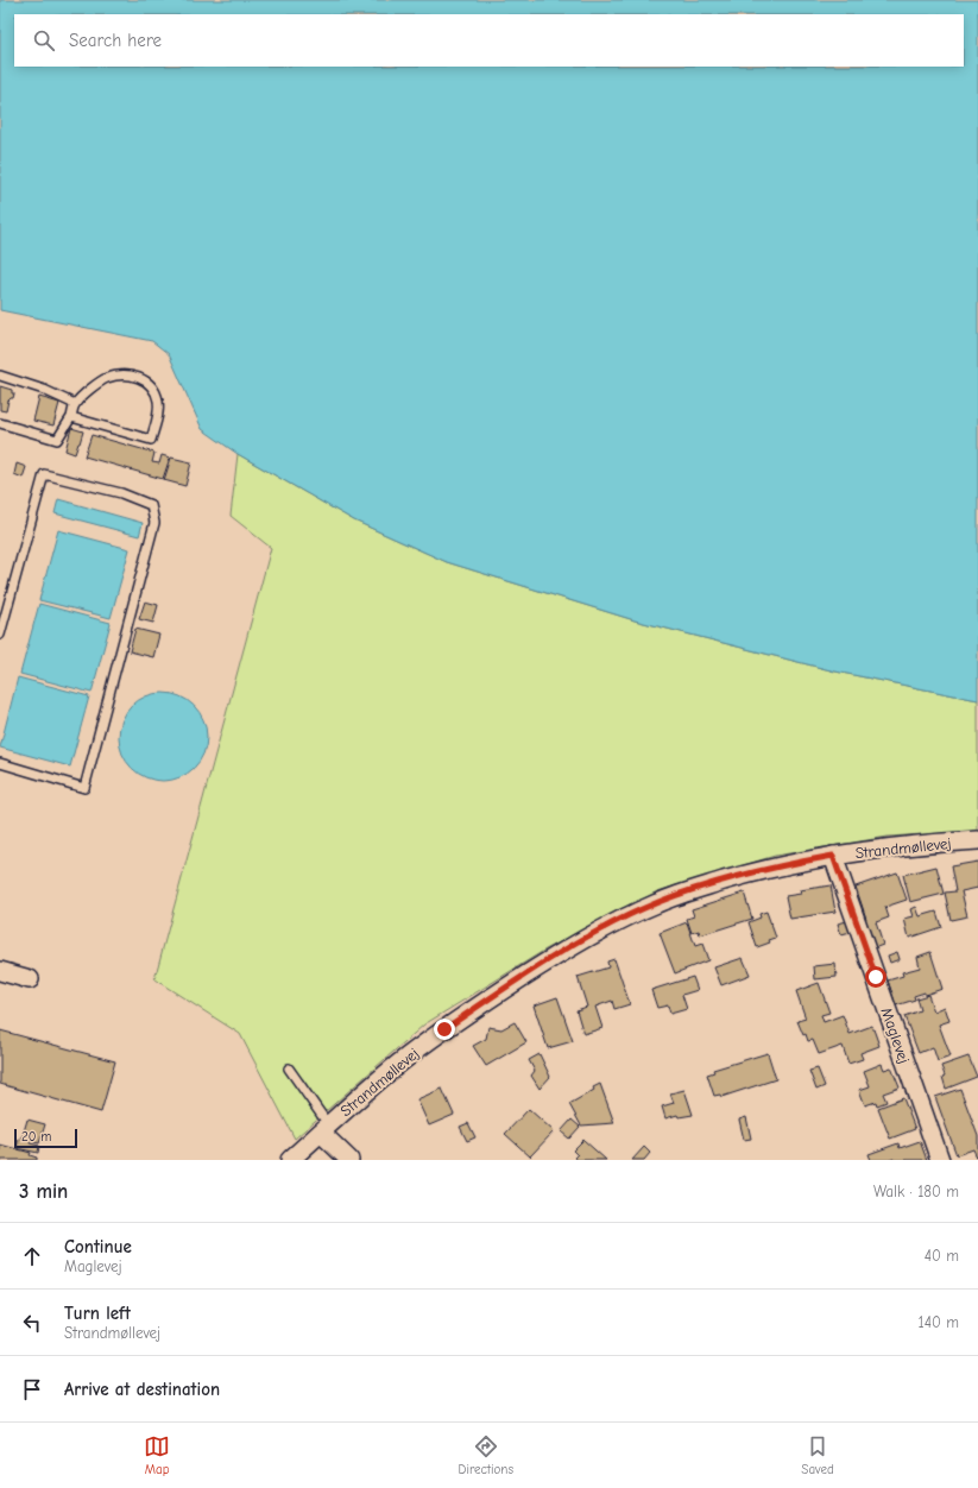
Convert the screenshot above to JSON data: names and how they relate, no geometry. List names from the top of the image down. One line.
{"streets":{"street":["Strandmøllevej","Maglevej"]},"crossings":[["Strandmøllevej","Maglevej"]],"scale_bar":"20 m","page":{"search":"Search here","scale":"20 m","heading":["3 min","Walk · 180 m"],"list":[["Continue","Maglevej","40 m"],["Turn left","Strandmøllevej","140 m"],"Arrive at destination"],"nav":["Map","Directions","Saved"]}}
